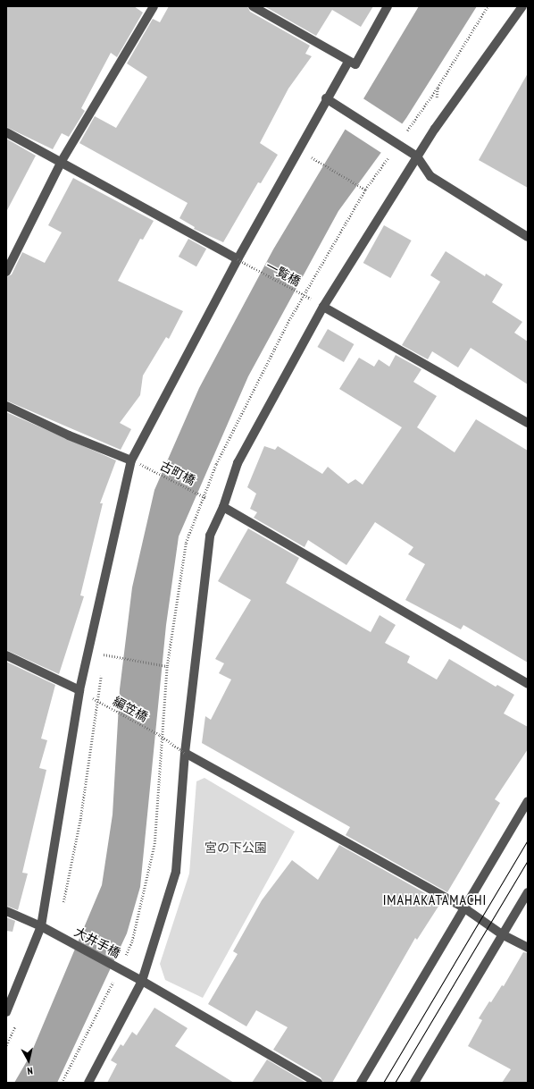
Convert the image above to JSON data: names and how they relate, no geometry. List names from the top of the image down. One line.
{"streets":{"street":["大井手橋"],"path":["一覧橋","古町橋","編笠橋"]},"districts":["IMAHAKATAMACHI"],"parks":["宮の下公園"],"north":"bottom"}
